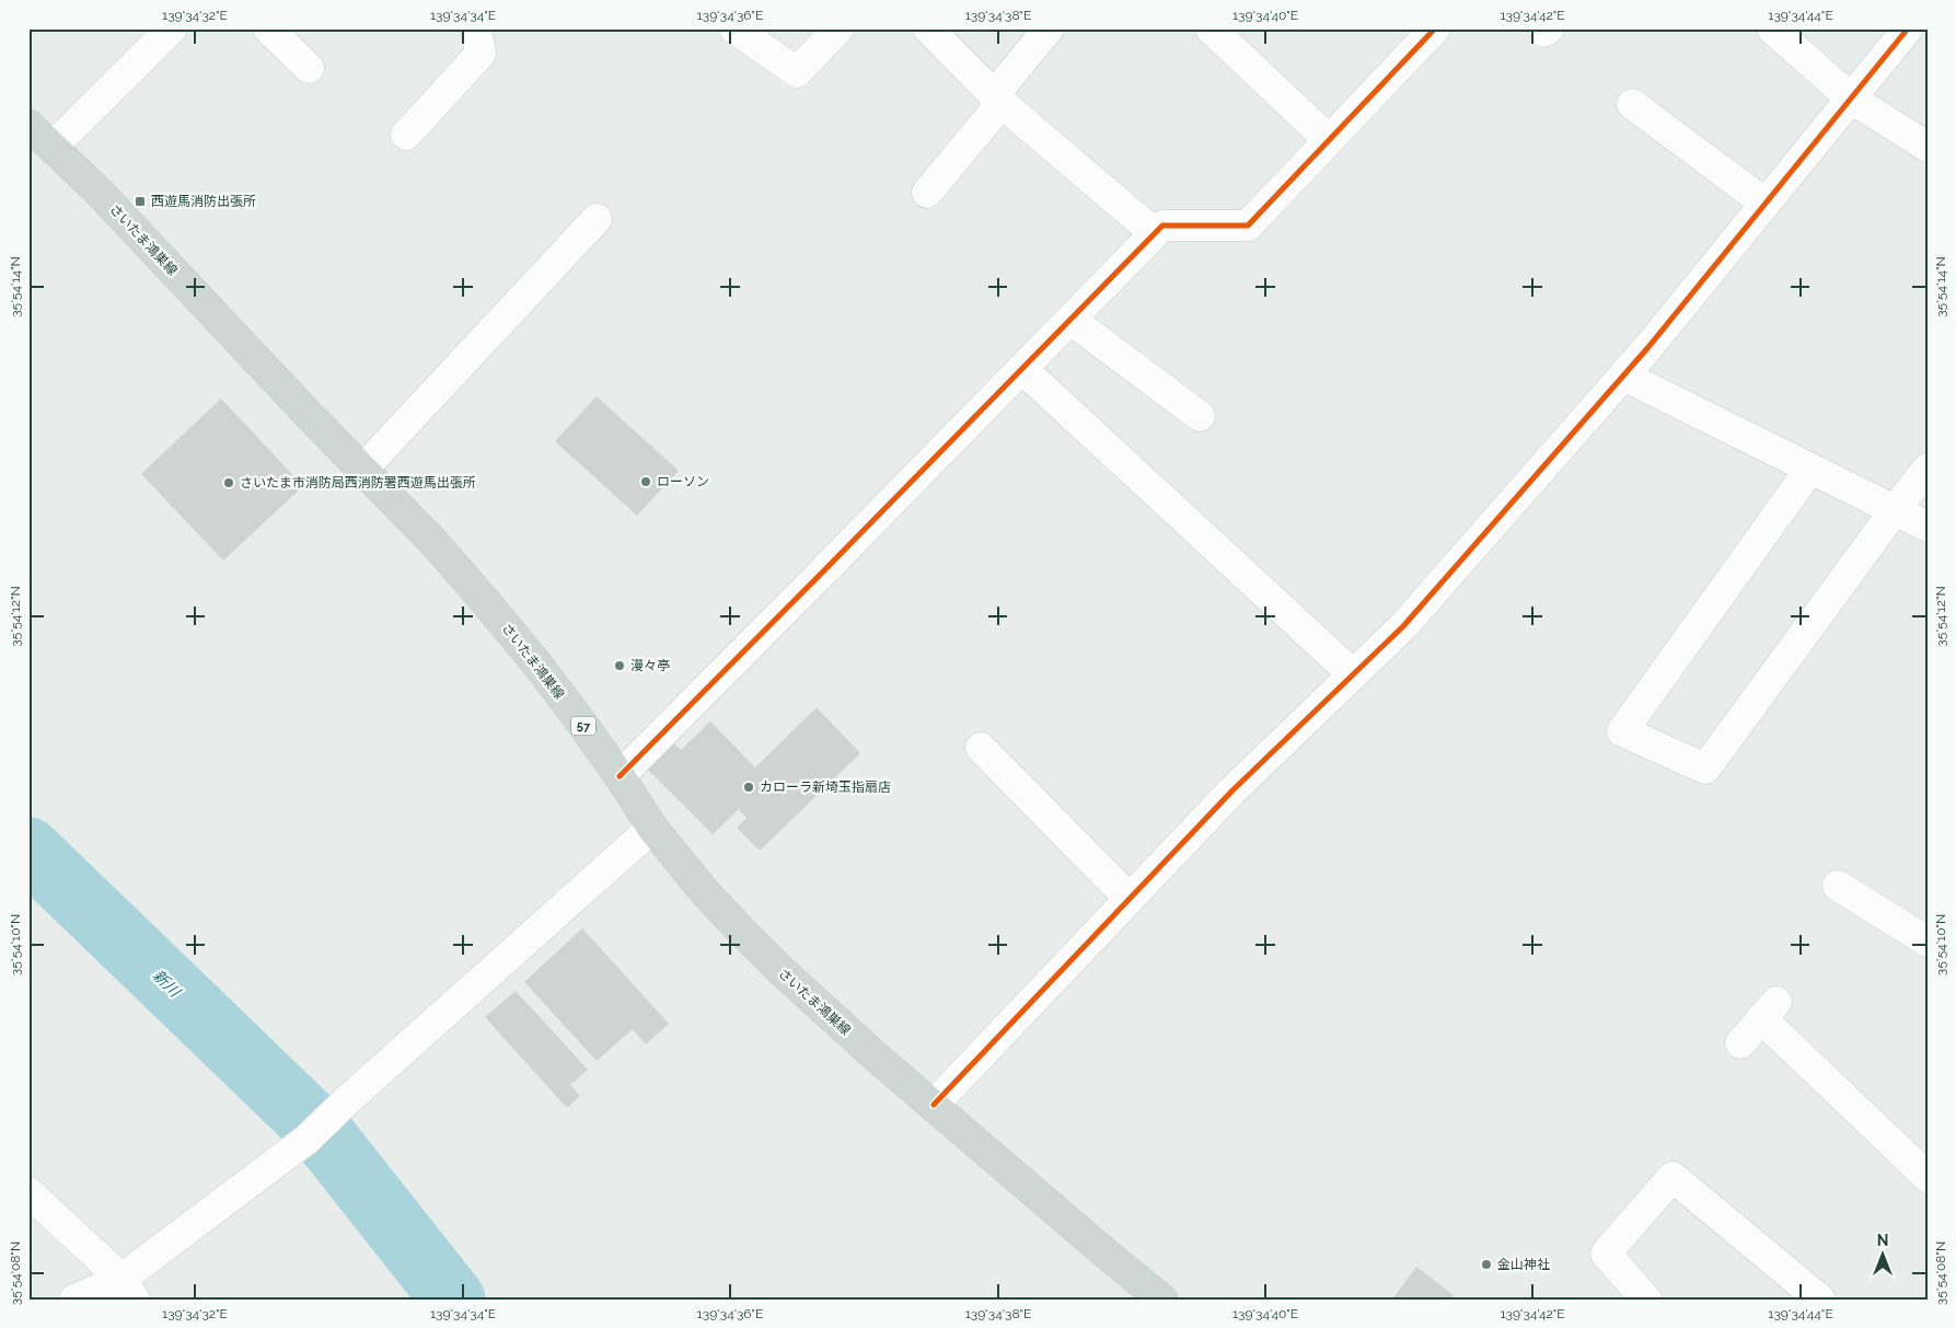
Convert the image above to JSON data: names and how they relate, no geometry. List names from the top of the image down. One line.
{"streets":{"main road":["さいたま鴻巣線","57"]},"water":["新川"],"places":{"transit":["西遊馬消防出張所"],"other":["ローソン","さいたま市消防局西消防署西遊馬出張所","漫々亭","カローラ新埼玉指扇店","金山神社"]},"north":"top","coordinates":["139°34'32\"E","139°34'34\"E","139°34'36\"E","139°34'38\"E","139°34'40\"E","139°34'42\"E","139°34'44\"E","35°54'14\"N","35°54'12\"N","35°54'10\"N","35°54'08\"N"]}
